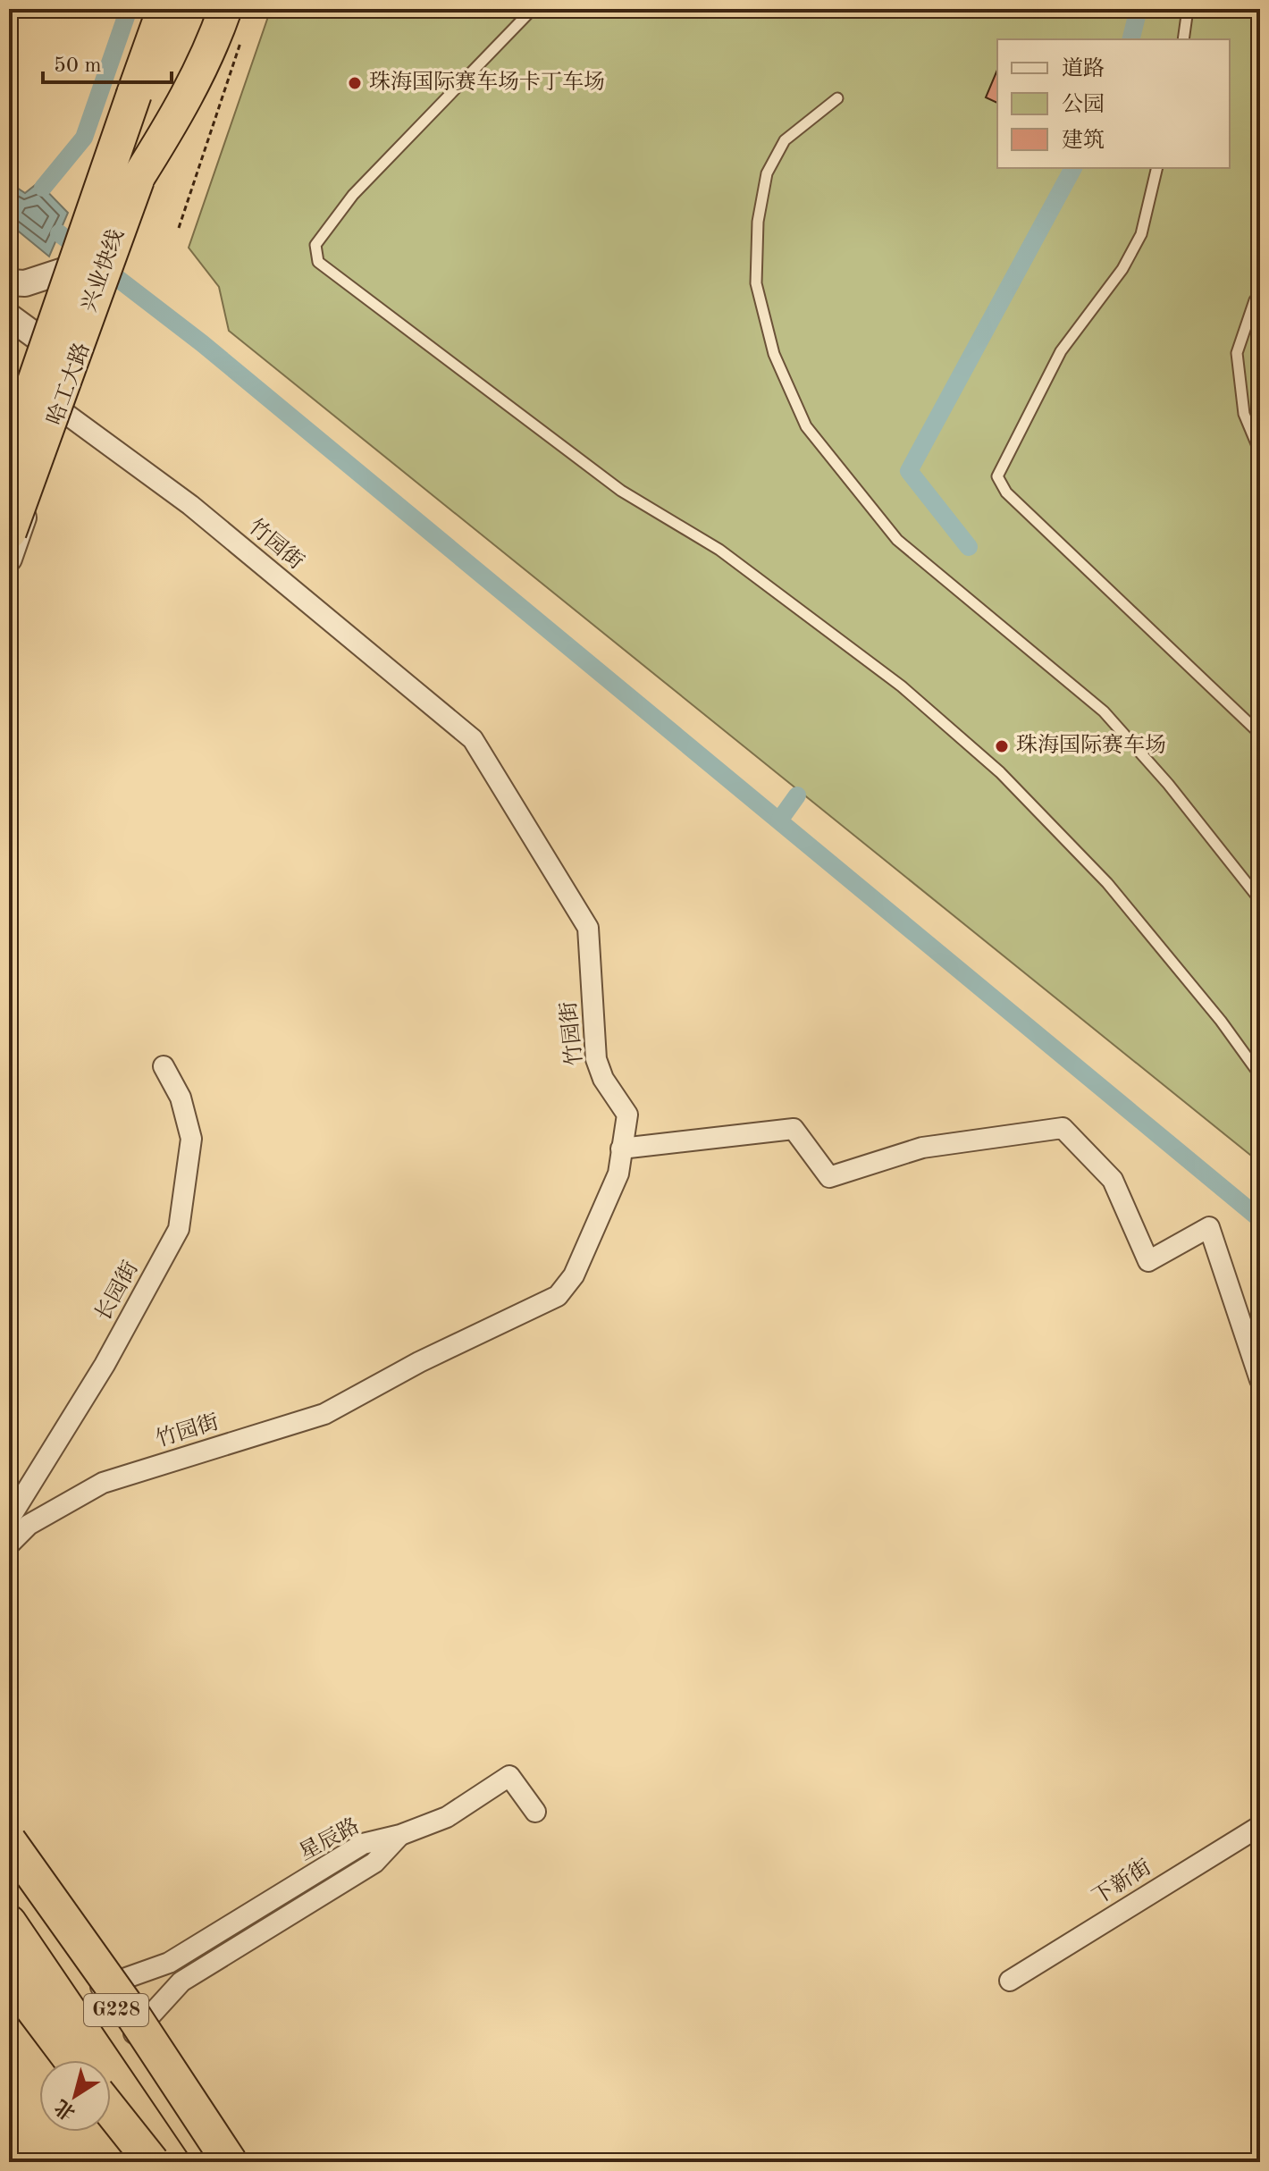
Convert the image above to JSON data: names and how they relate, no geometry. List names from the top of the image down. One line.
{"streets":{"highway":["兴业快线","G228"],"street":["哈工大路","竹园街","长园街","星辰路","下新街"]},"crossings":[["兴业快线","哈工大路"],["哈工大路","竹园街"],["星辰路","G228"]],"places":["珠海国际赛车场卡丁车场","珠海国际赛车场"],"legend":["道路","公园","建筑"],"scale_bar":"50 m","north":"bottom left"}
